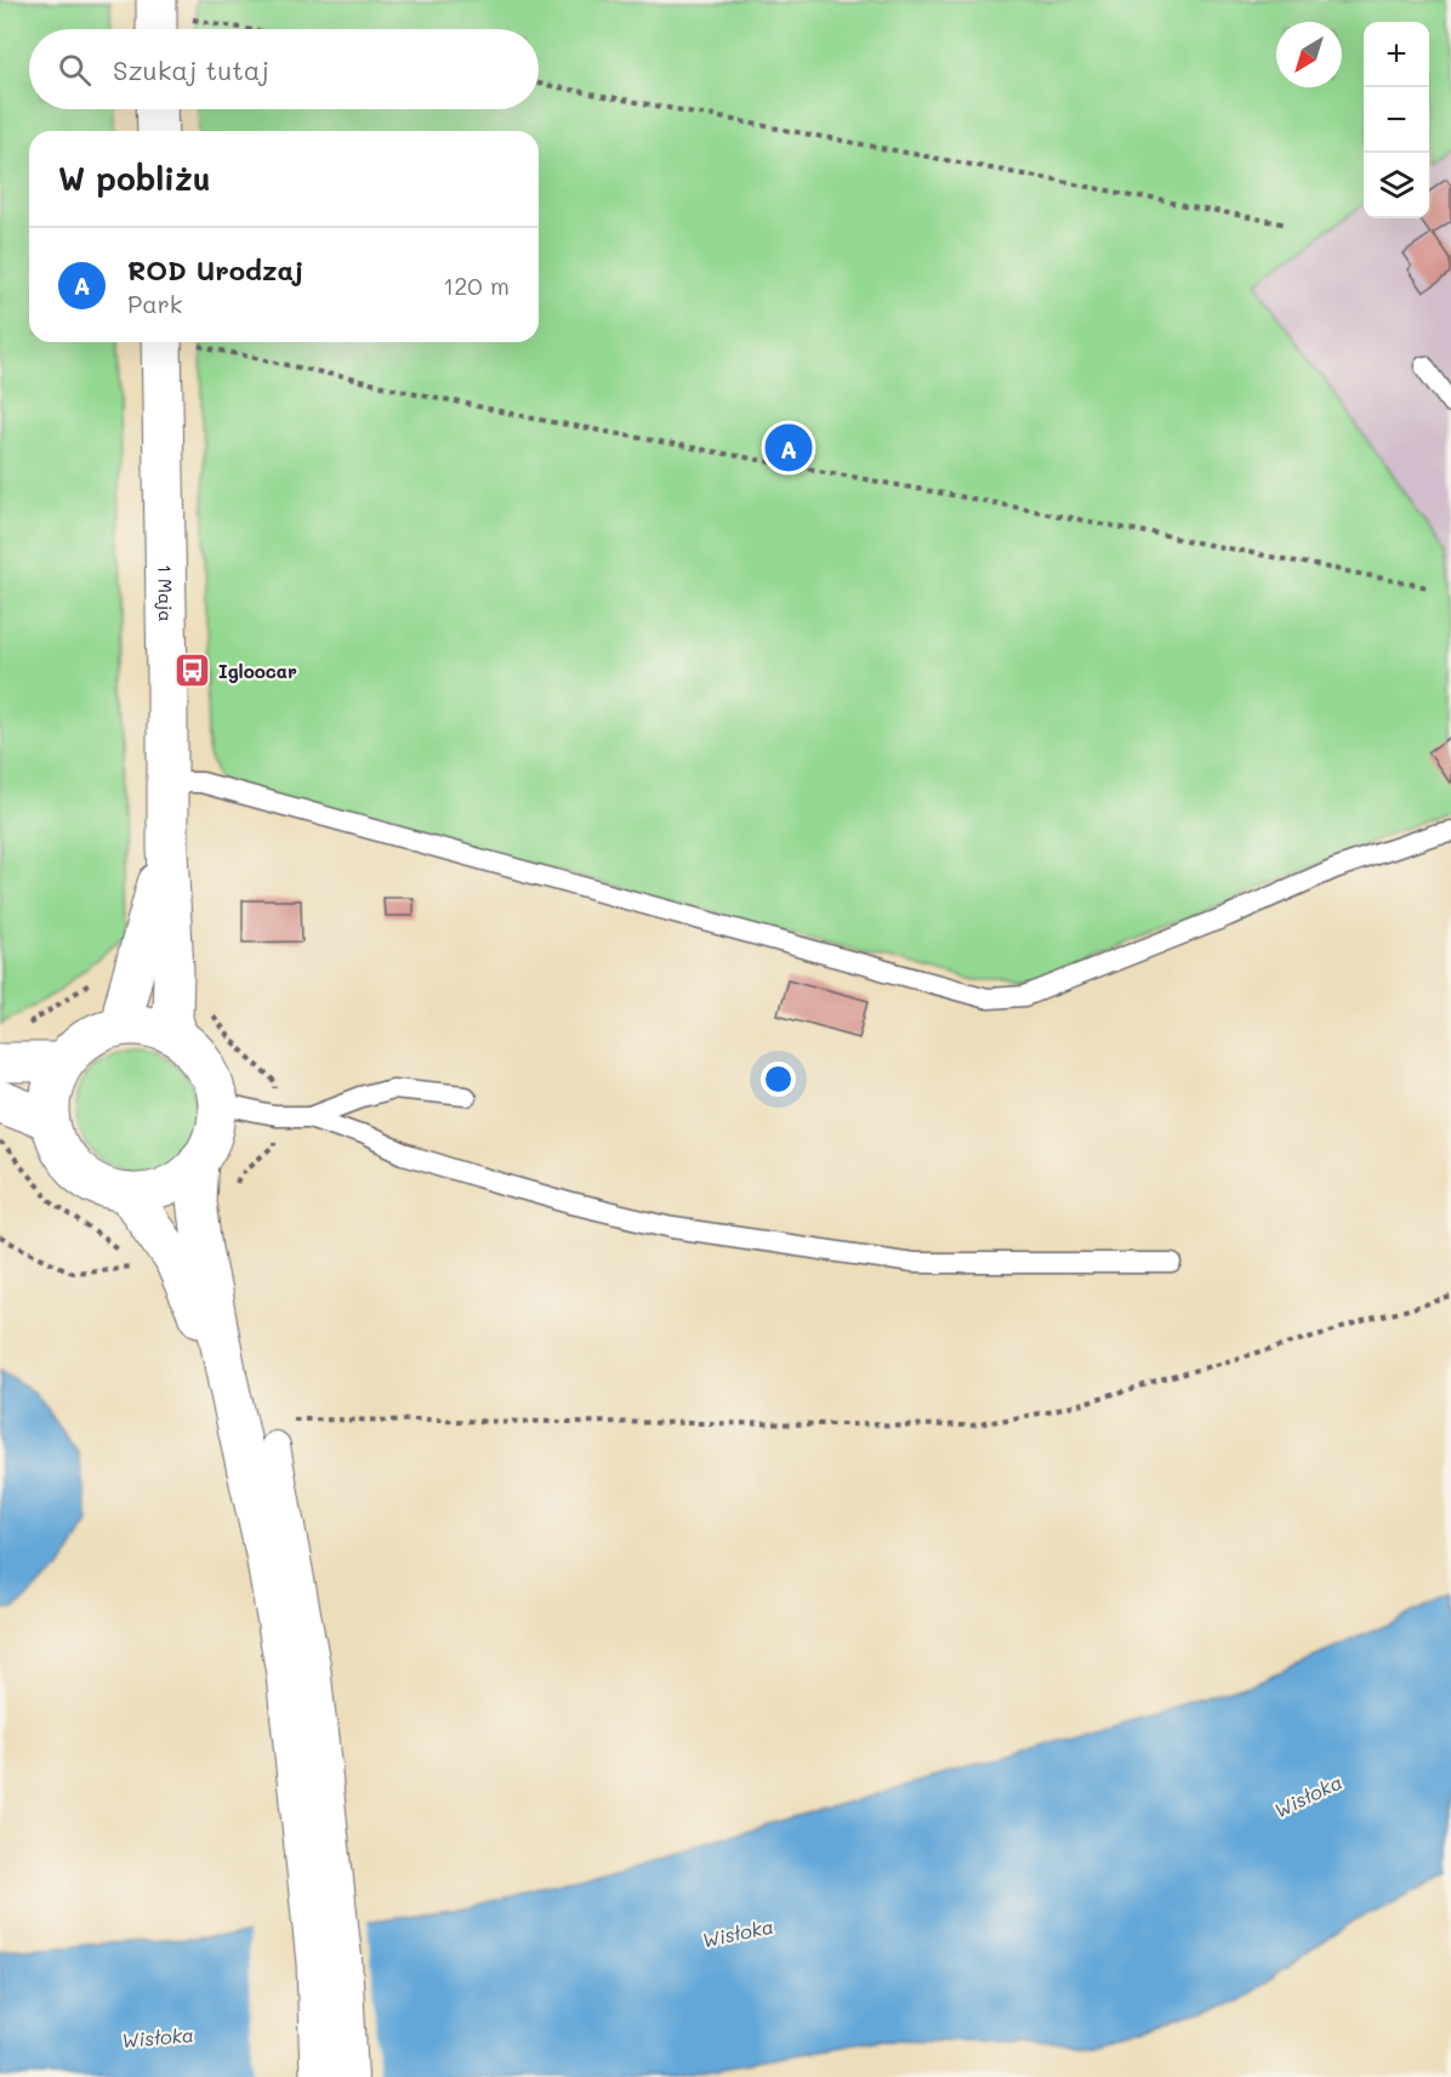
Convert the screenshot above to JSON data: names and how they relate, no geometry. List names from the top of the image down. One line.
{"streets":{"street":["1 Maja"]},"water":["Wisłoka"],"places":{"bus stop":["Igloocar"]},"north":"bottom left","page":{"map_buttons":["+","−"],"search":"Szukaj tutaj","heading":"W pobliżu","list":[{"mark":"A","name":"ROD Urodzaj","note":"Park","value":"120 m"}],"pins":"A"}}
